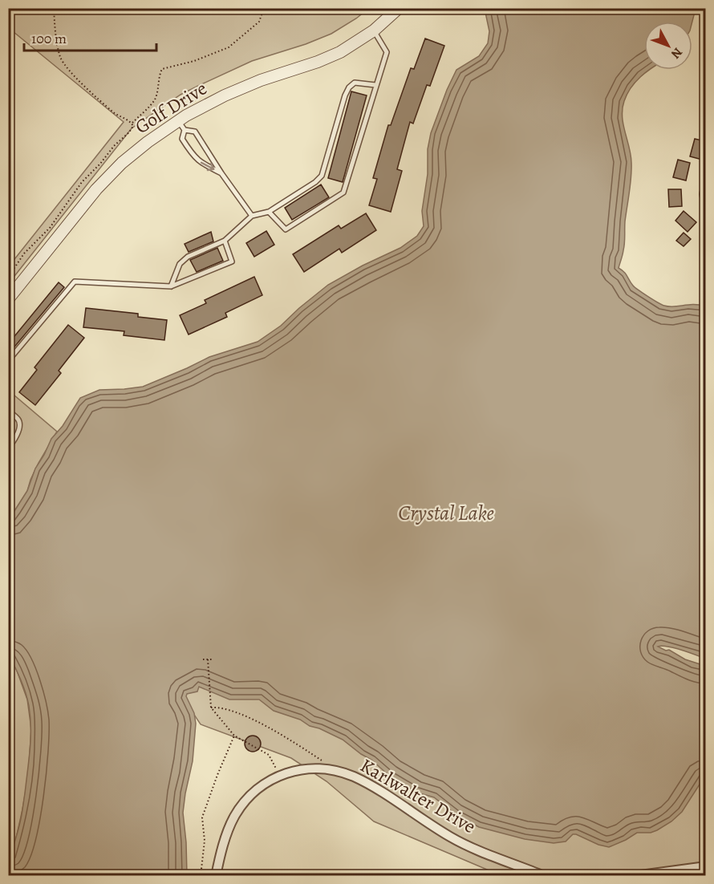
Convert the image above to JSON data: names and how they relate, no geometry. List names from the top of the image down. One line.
{"streets":{"street":["Golf Drive","Karlwalter Drive"]},"water":["Crystal Lake"],"scale_bar":"100 m","north":"bottom right"}
